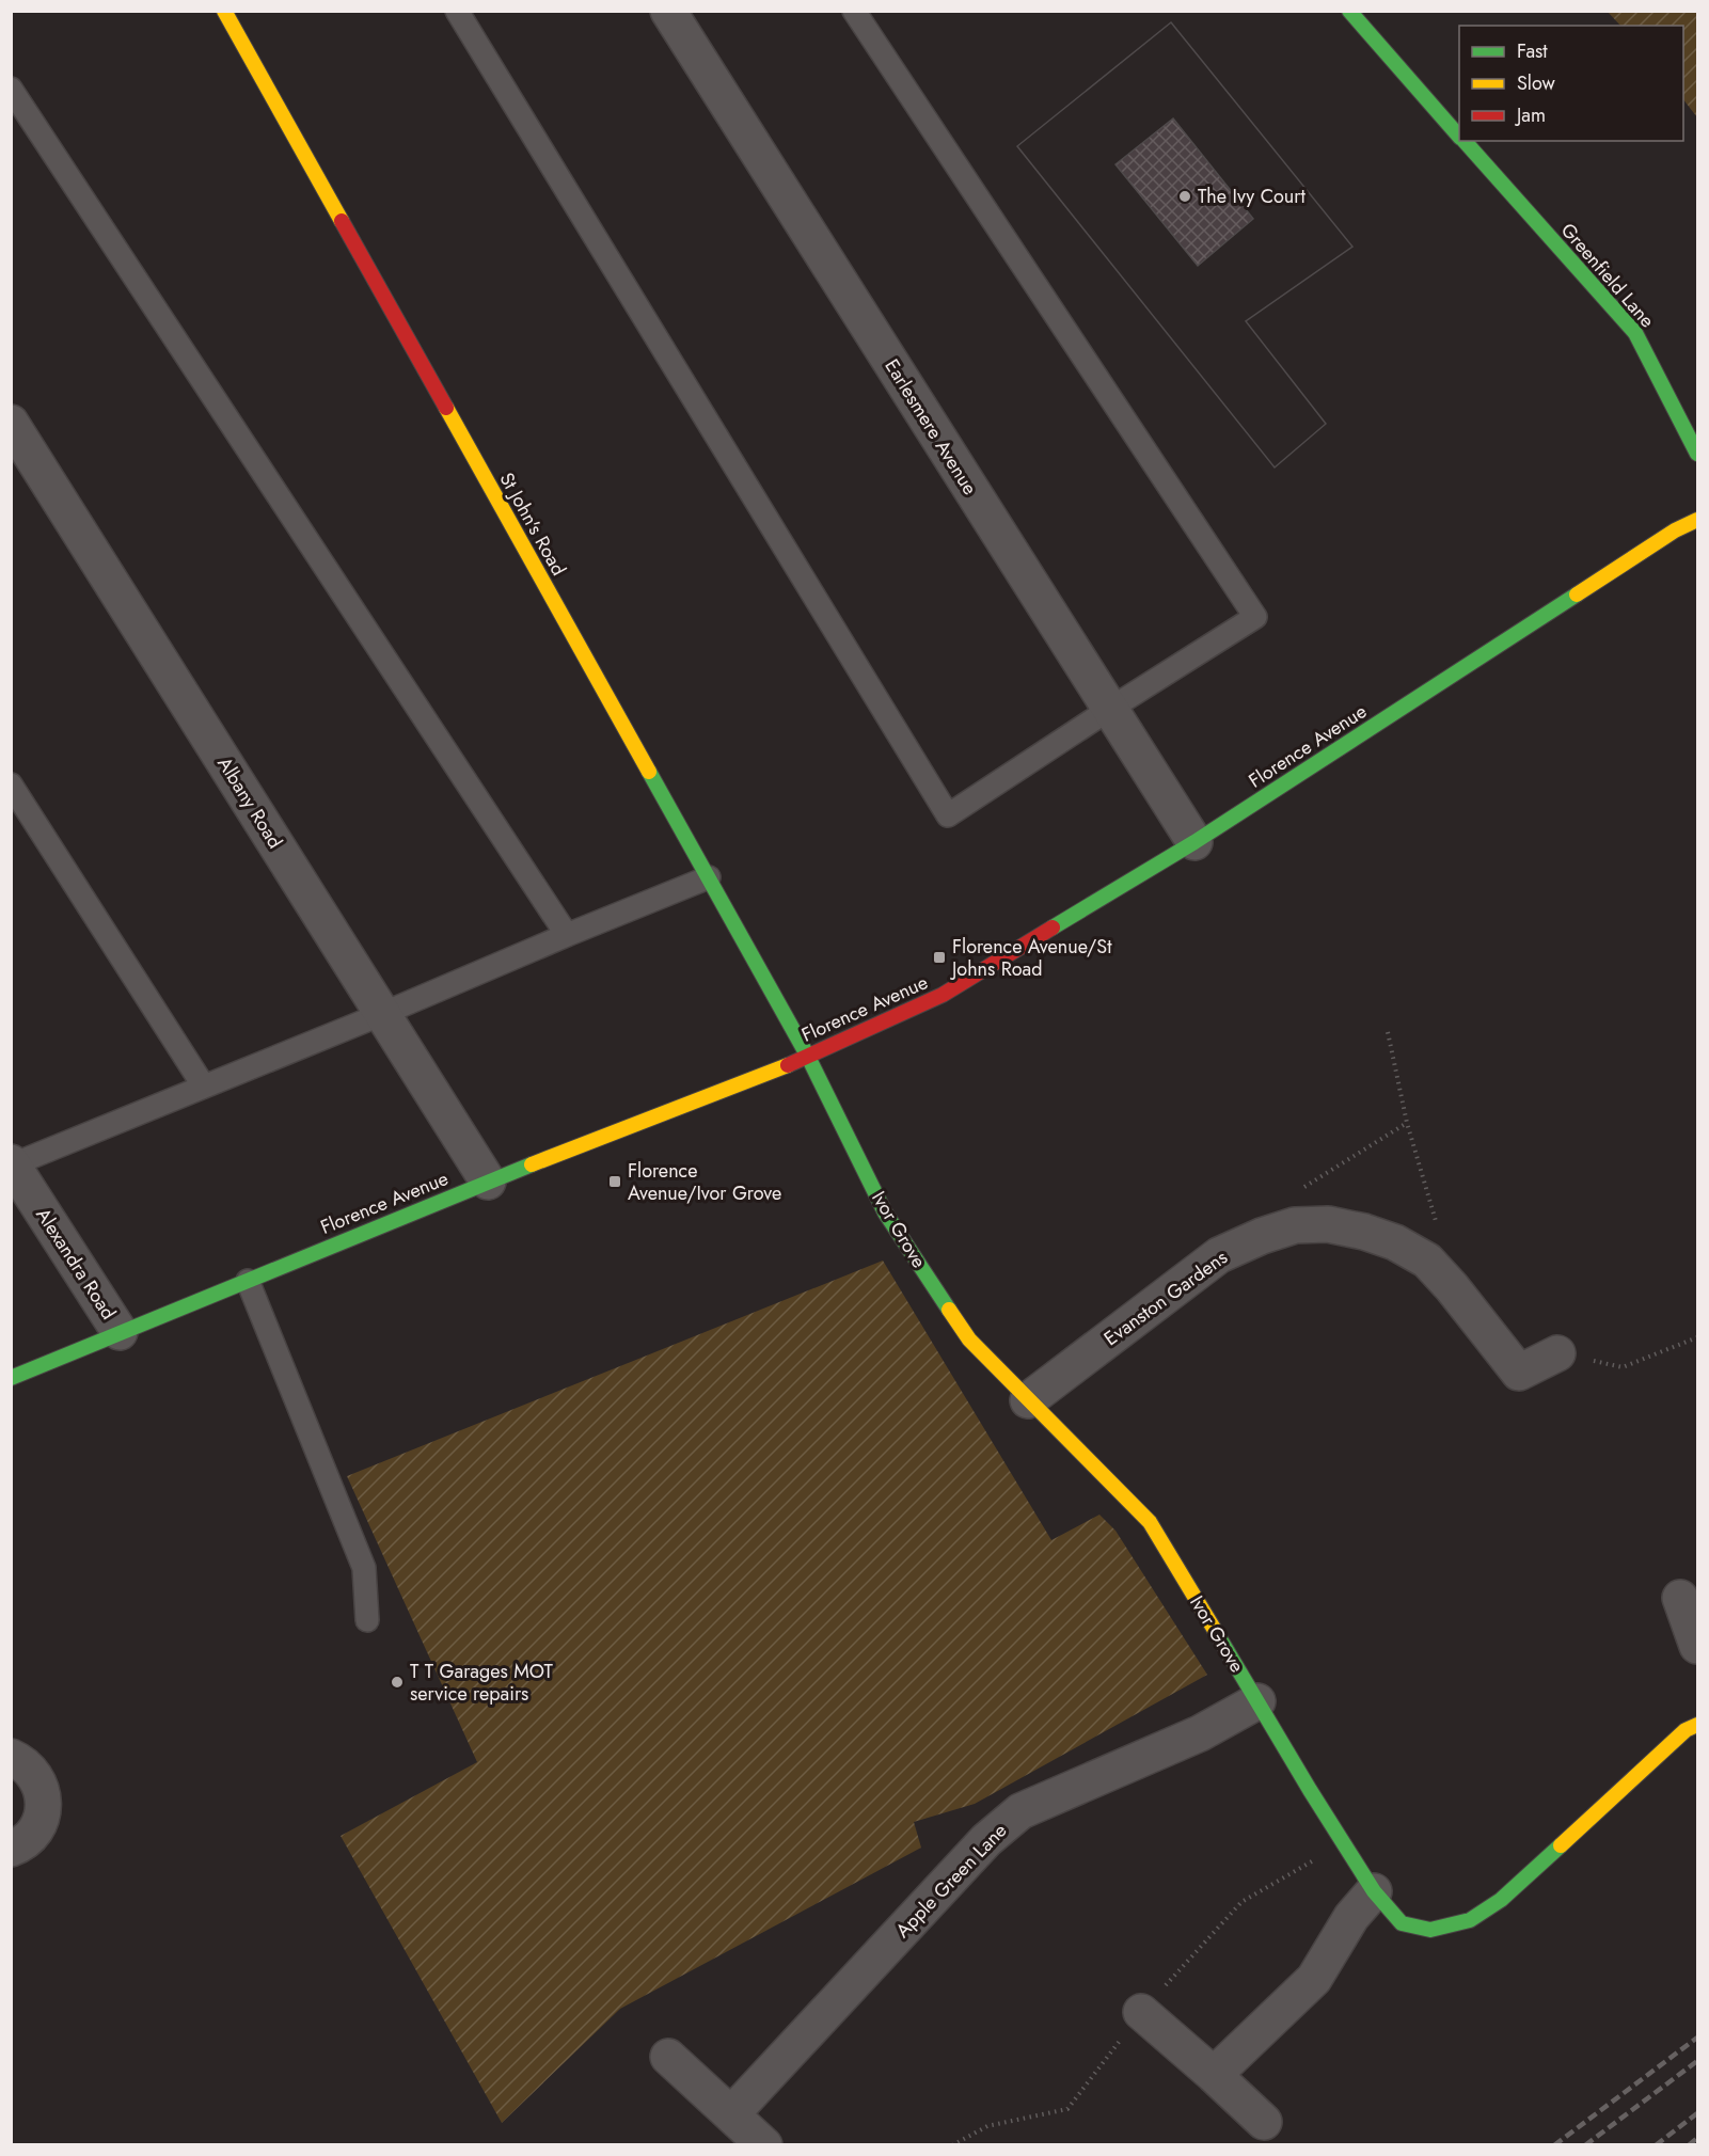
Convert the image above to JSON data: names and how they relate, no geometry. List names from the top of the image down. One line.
{"streets":{"street":["Greenfield Lane","Earlesmere Avenue","St John's Road","Florence Avenue","Albany Road","Ivor Grove","Alexandra Road","Evanston Gardens","Apple Green Lane"]},"crossings":[["Earlesmere Avenue","Florence Avenue"],["St John's Road","Florence Avenue"],["St John's Road","Ivor Grove"],["Florence Avenue","Albany Road"],["Florence Avenue","Ivor Grove"],["Florence Avenue","Alexandra Road"],["Ivor Grove","Evanston Gardens"],["Ivor Grove","Apple Green Lane"]],"places":{"other":["The Ivy Court","T T Garages MOT service repairs"],"transit":["Florence Avenue/St Johns Road","Florence Avenue/Ivor Grove"]},"legend":["Fast","Slow","Jam"]}
